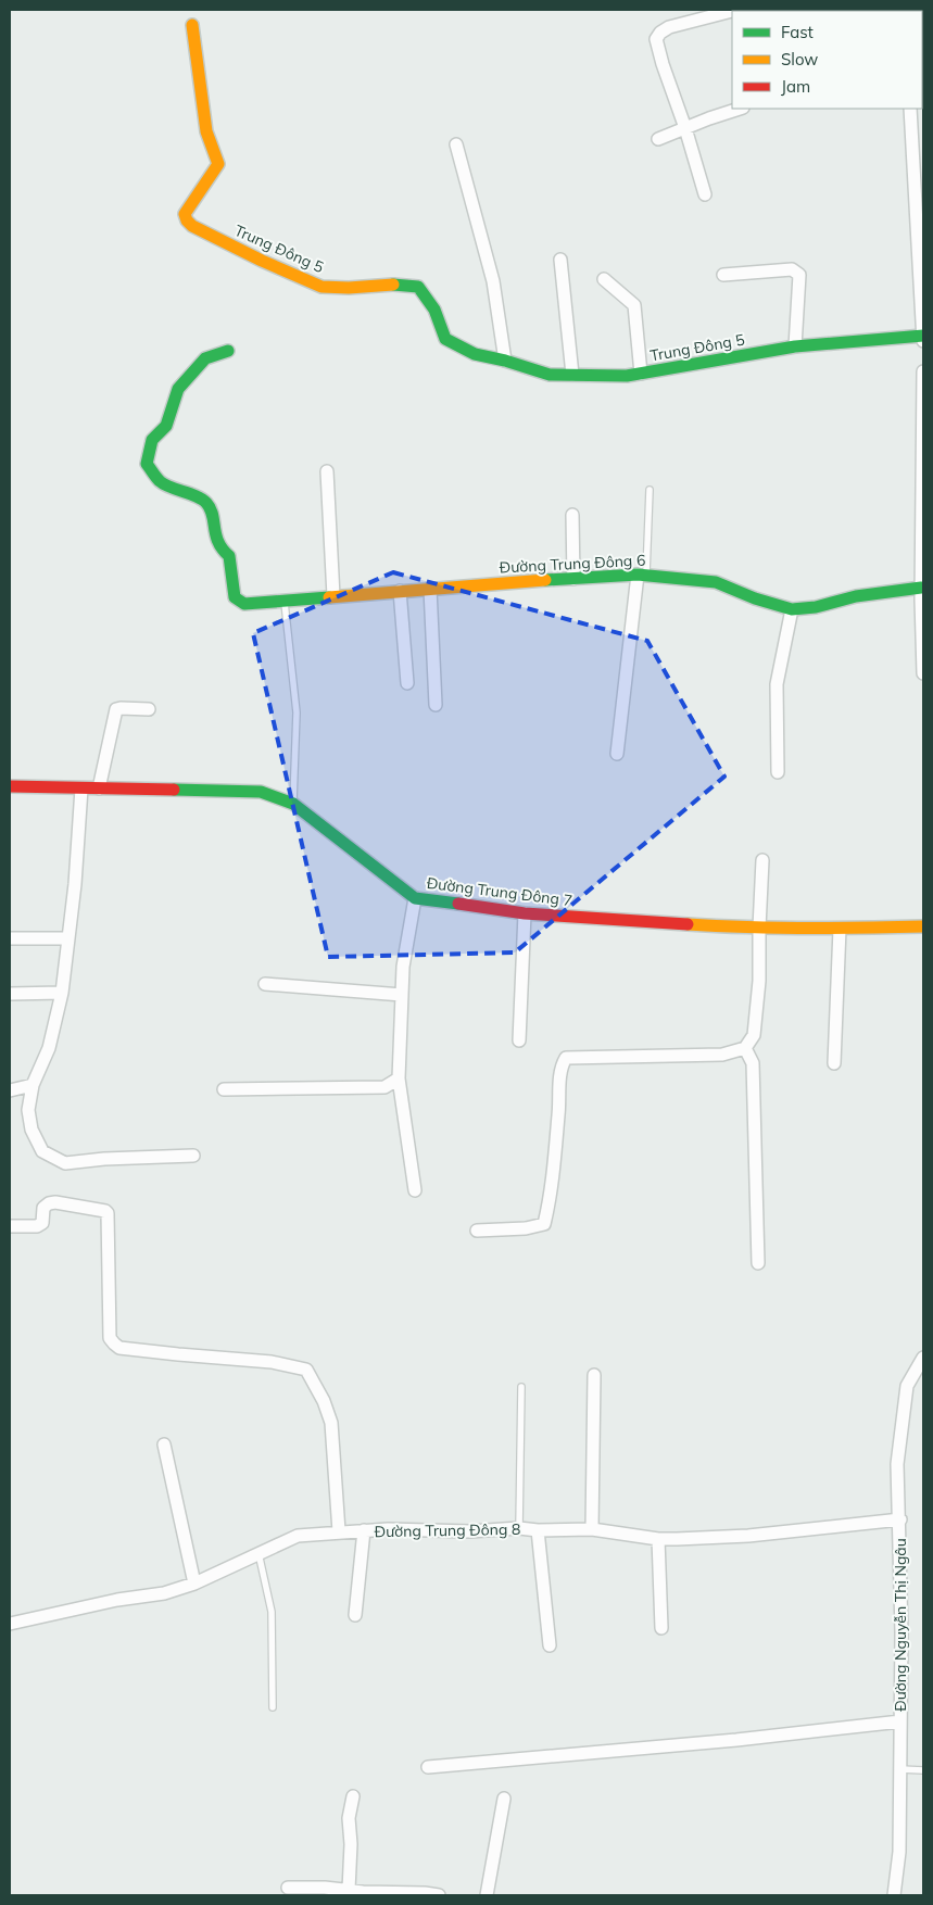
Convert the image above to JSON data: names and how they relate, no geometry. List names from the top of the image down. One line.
{"streets":{"street":["Trung Đông 5","Đường Trung Đông 6","Đường Trung Đông 7","Đường Trung Đông 8","Đường Nguyễn Thị Ngâu"]},"crossings":[["Đường Trung Đông 8","Đường Nguyễn Thị Ngâu"]],"legend":["Fast","Slow","Jam"]}
